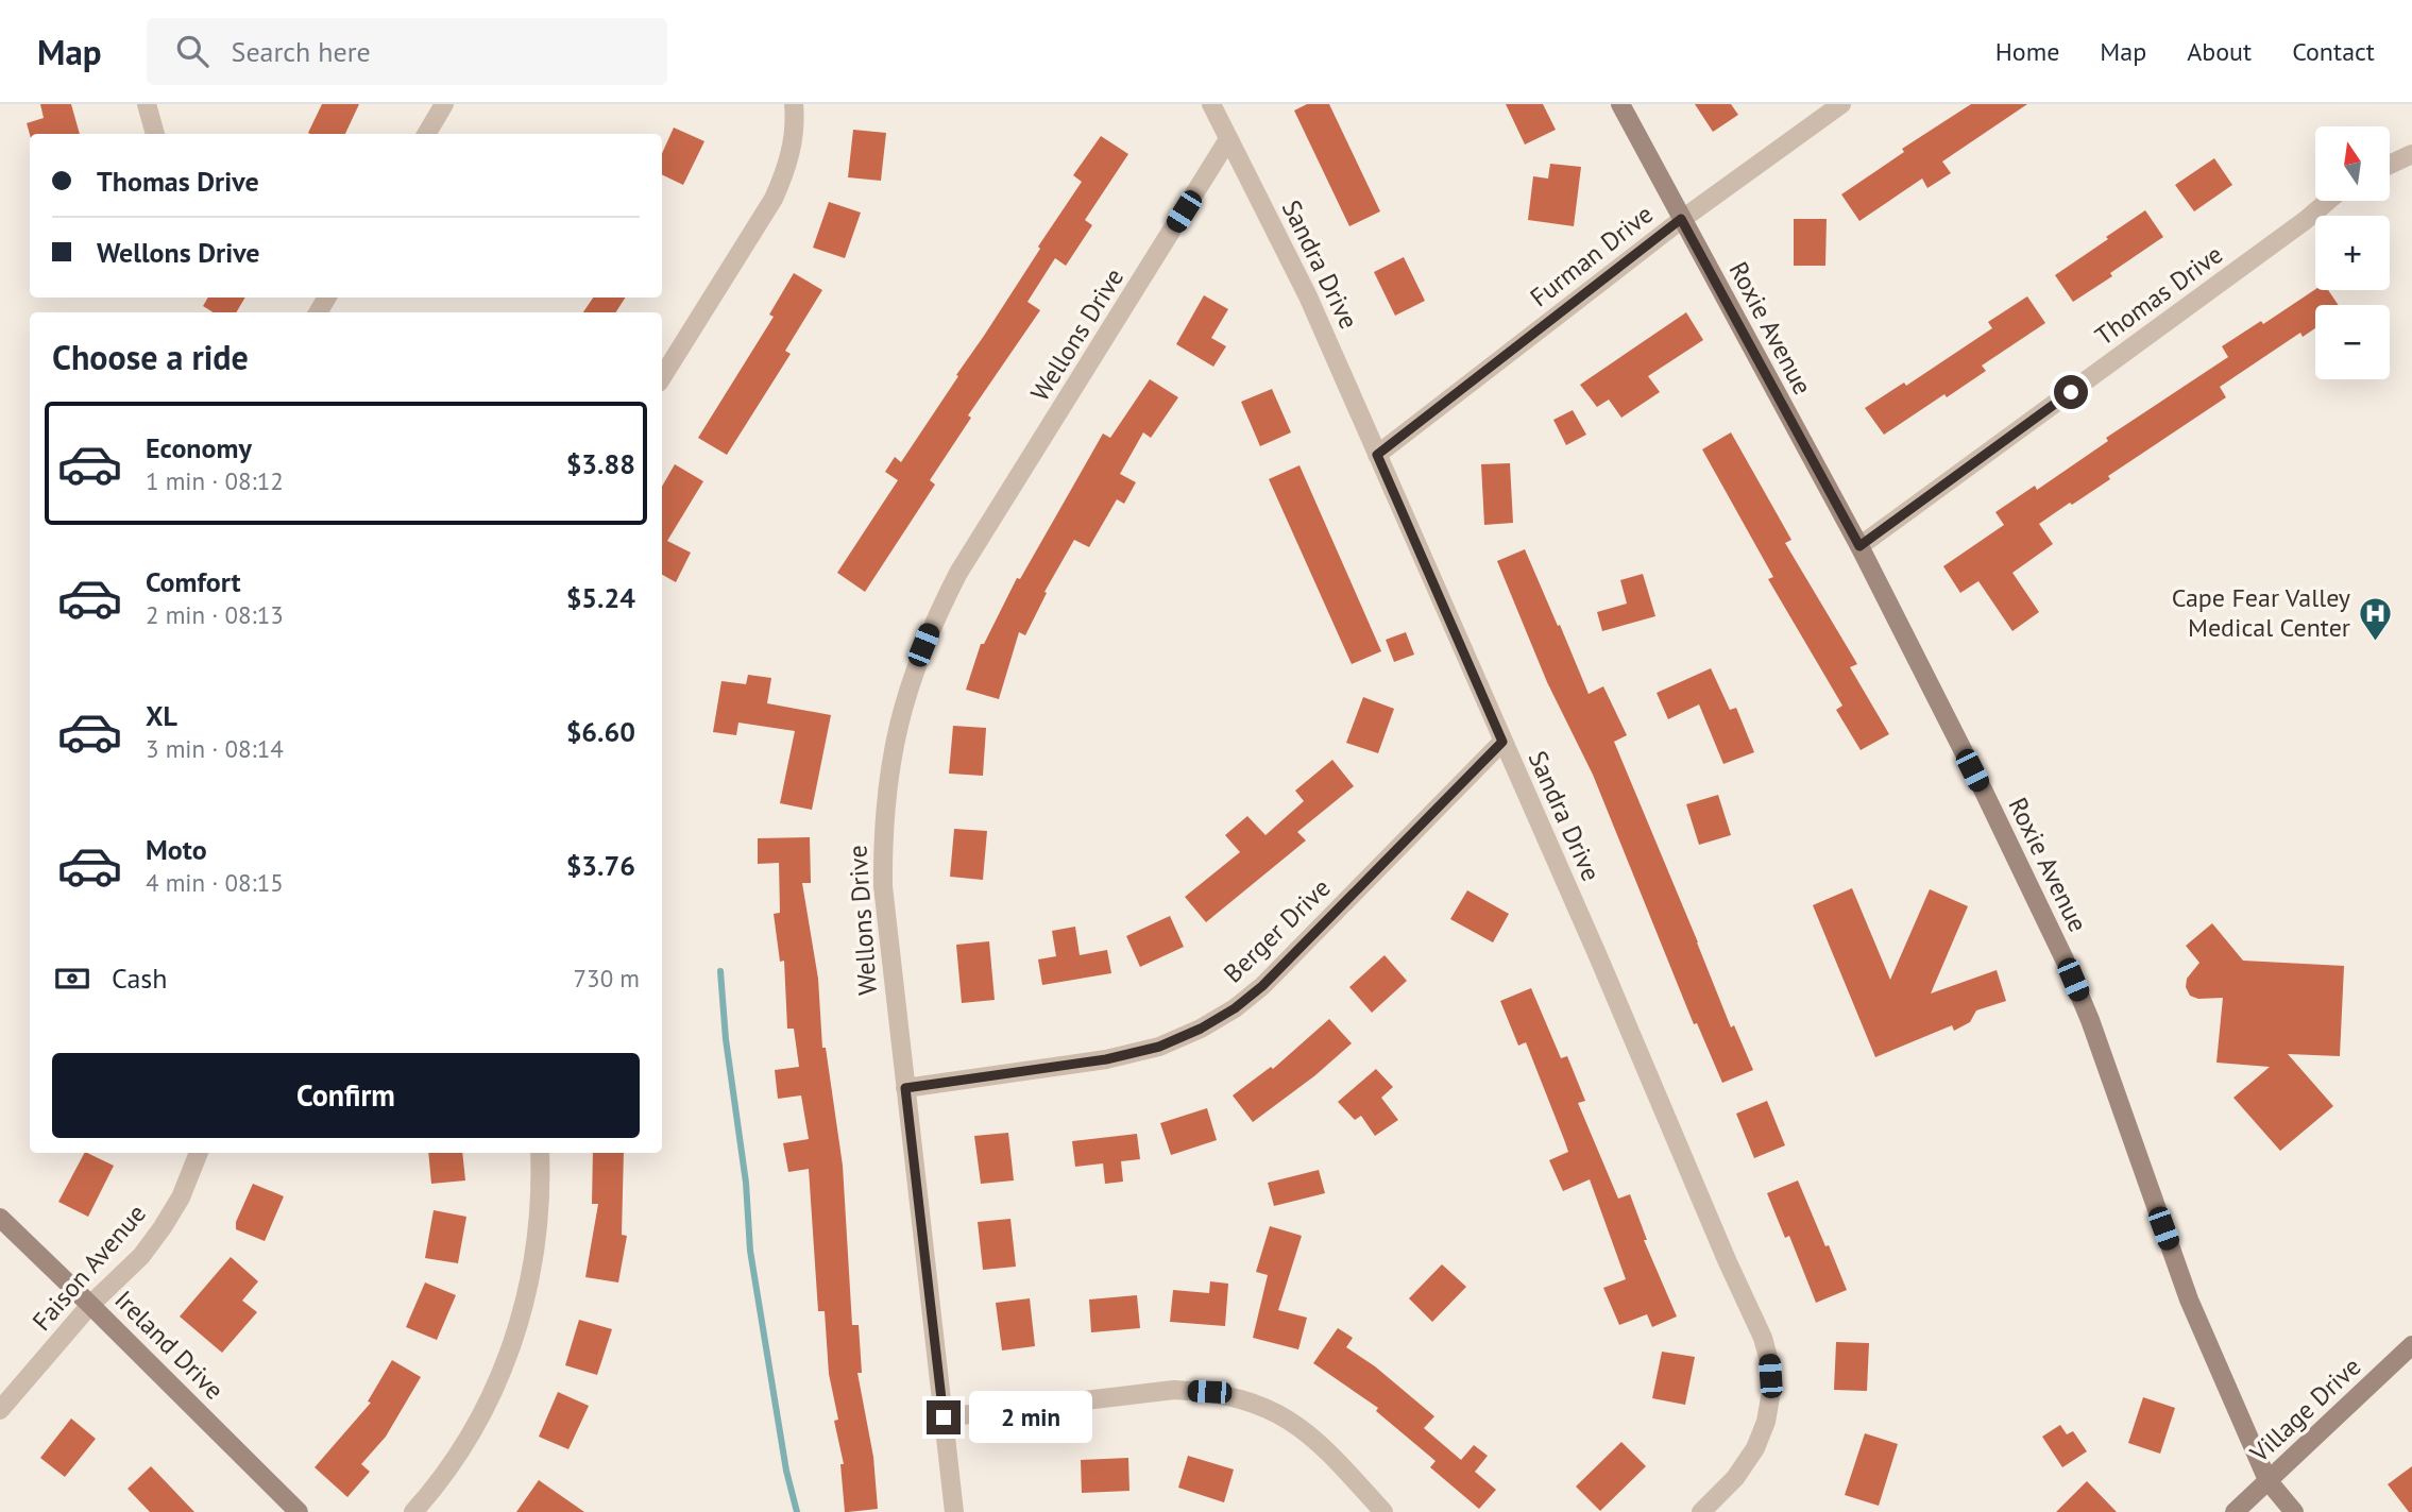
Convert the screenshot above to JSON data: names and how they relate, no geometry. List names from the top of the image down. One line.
{"streets":{"street":["Furman Drive","Sandra Drive","Thomas Drive","Roxie Avenue","Wellons Drive","Berger Drive","Faison Avenue","Ireland Drive","Village Drive"]},"crossings":[["Furman Drive","Sandra Drive"],["Furman Drive","Roxie Avenue"],["Sandra Drive","Wellons Drive"],["Sandra Drive","Berger Drive"],["Thomas Drive","Roxie Avenue"],["Roxie Avenue","Village Drive"],["Wellons Drive","Berger Drive"],["Faison Avenue","Ireland Drive"]],"places":{"hospital":["Cape Fear Valley Medical Center"]},"north":"top","page":{"header":"Map","search":"Search here","nav":["Home","Map","About","Contact"],"map_buttons":["+","−"],"banner":["Thomas Drive","Wellons Drive"],"heading":"Choose a ride","list":[{"name":"Economy","note":"1 min · 08:12","value":"$3.88"},{"name":"Comfort","note":"2 min · 08:13","value":"$5.24"},{"name":"XL","note":"3 min · 08:14","value":"$6.60"},{"name":"Moto","note":"4 min · 08:15","value":"$3.76"}],"pay":["Cash","730 m"],"buttons":"Confirm","bubble":"2 min"}}
